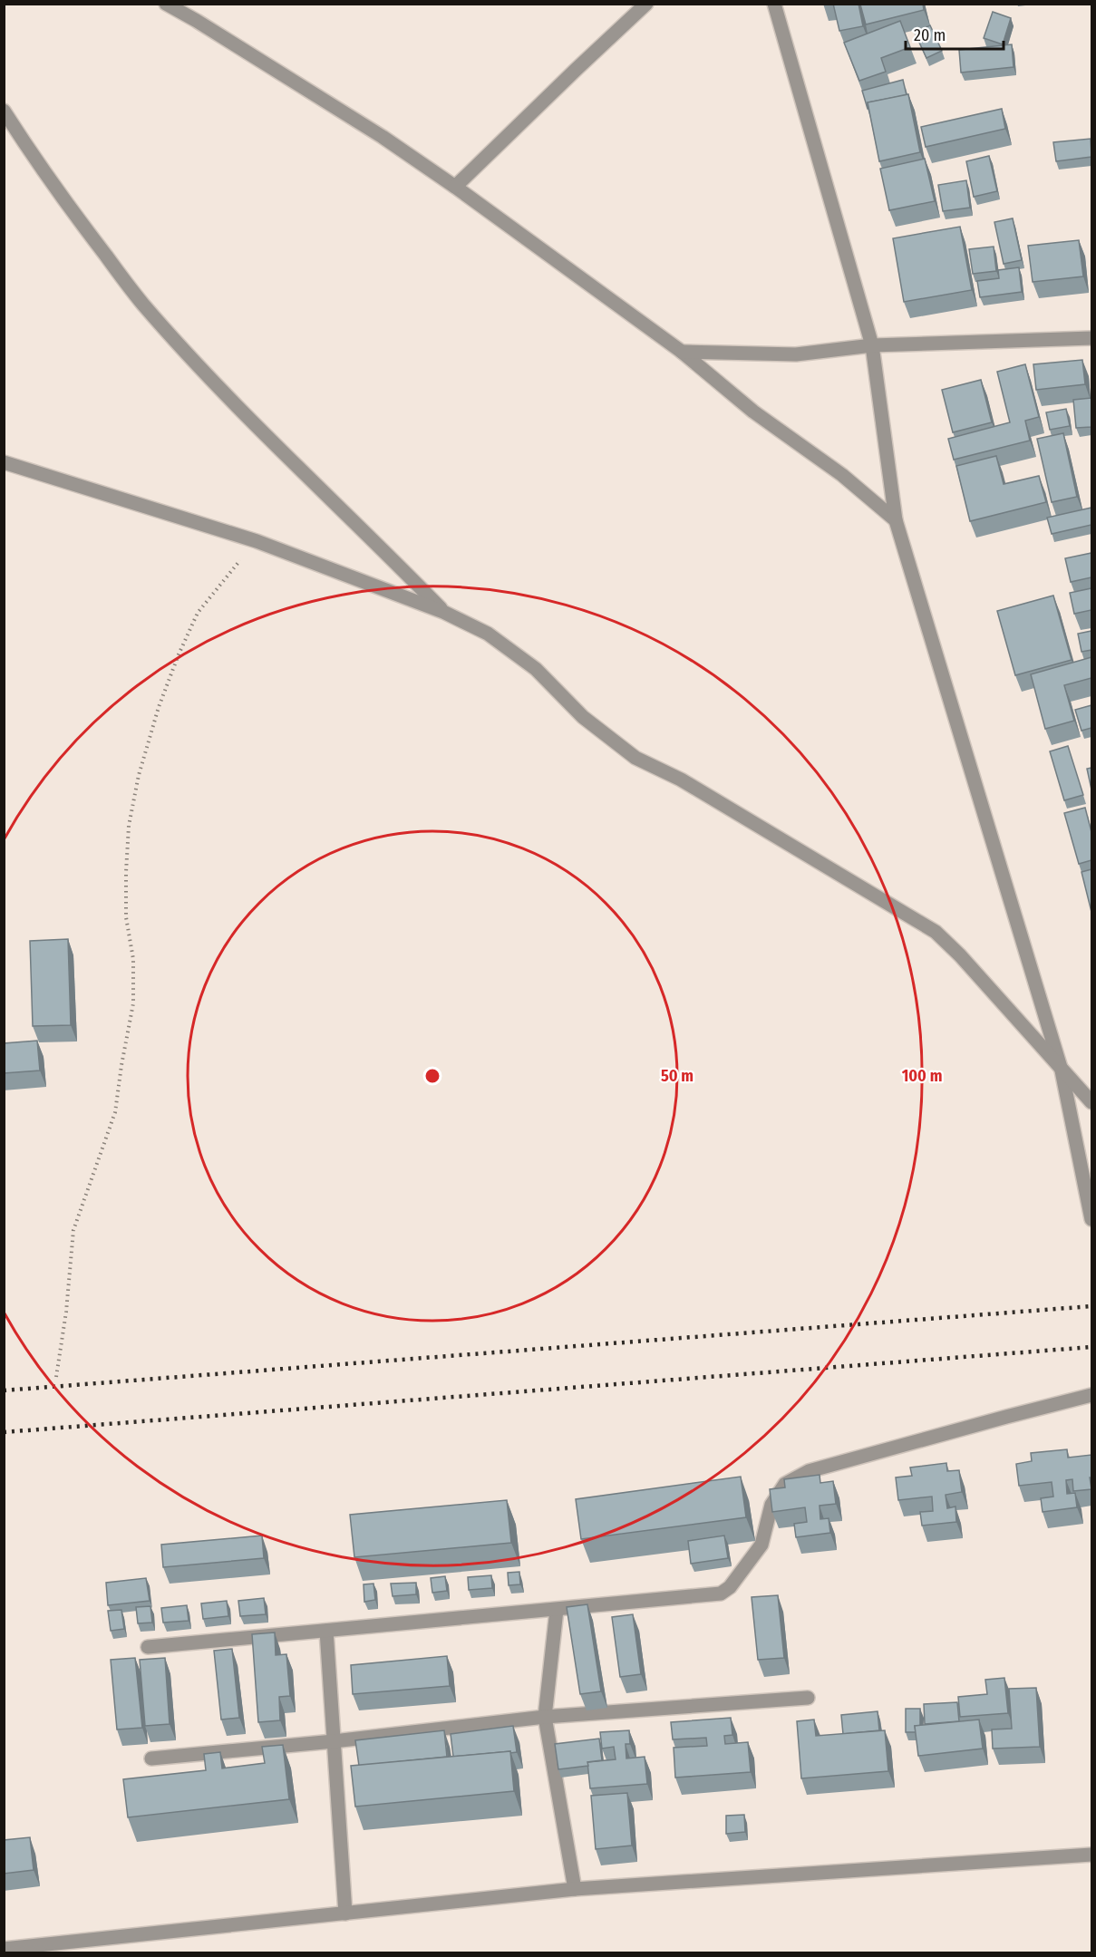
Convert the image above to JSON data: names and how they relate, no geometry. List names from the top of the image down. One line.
{"scale_bar":"20 m","rings":["50 m","100 m"]}
